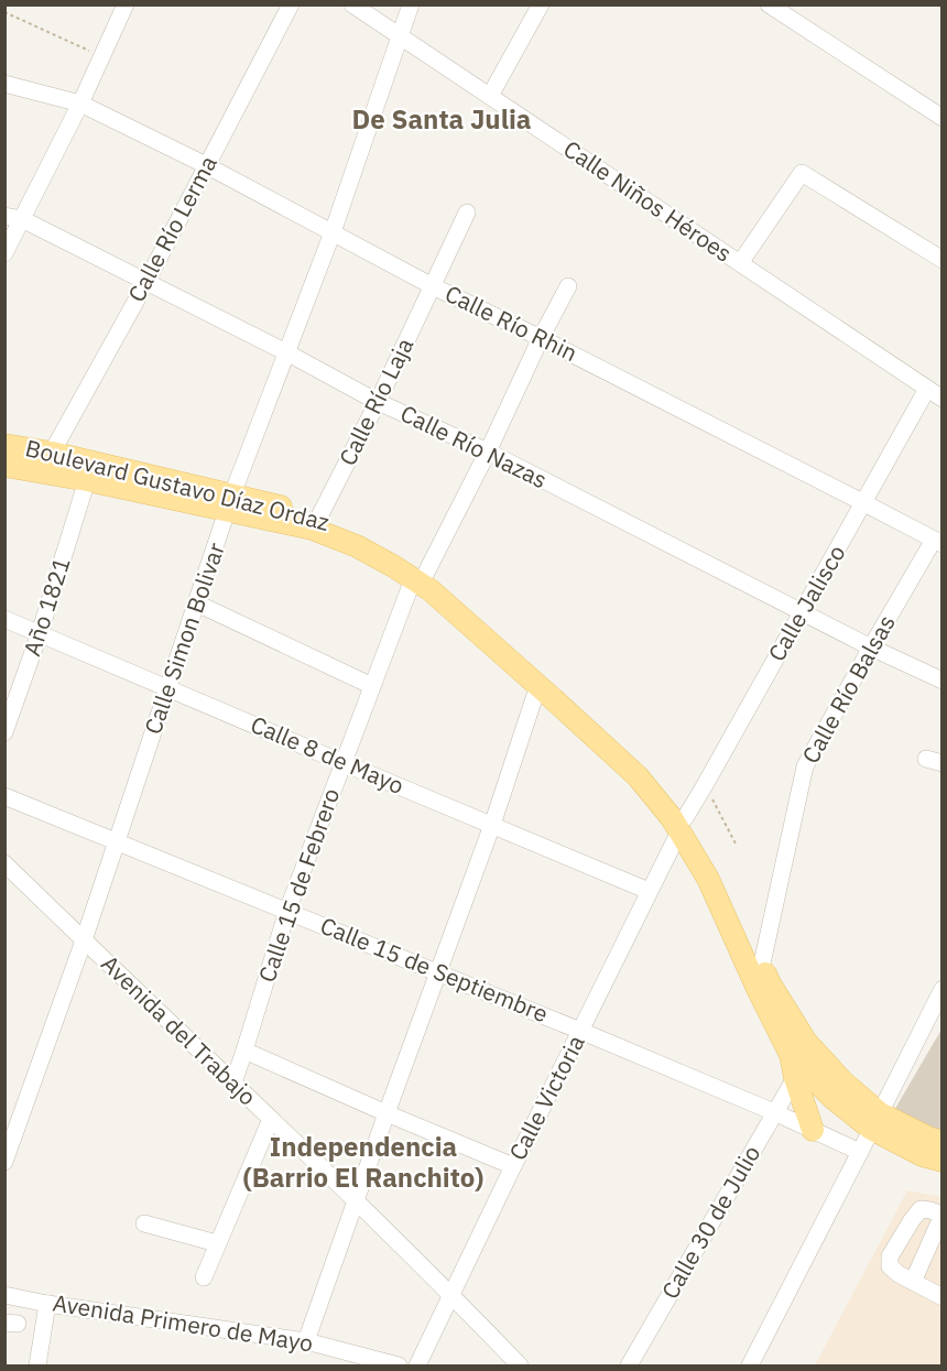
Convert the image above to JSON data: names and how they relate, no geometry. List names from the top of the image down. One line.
{"streets":{"main road":["Boulevard Gustavo Díaz Ordaz"],"street":["Calle Niños Héroes","Calle Río Lerma","Calle Río Rhin","Calle Río Laja","Calle Río Nazas","Calle Jalisco","Año 1821","Calle Simon Bolivar","Calle Río Balsas","Calle 8 de Mayo","Calle 15 de Febrero","Calle 15 de Septiembre","Avenida del Trabajo","Calle Victoria","Calle 30 de Julio","Avenida Primero de Mayo"]},"crossings":[["Calle Niños Héroes","Calle Jalisco"],["Calle Niños Héroes","Calle Simon Bolivar"],["Calle Río Lerma","Calle Río Rhin"],["Calle Río Lerma","Calle Río Nazas"],["Calle Río Lerma","Boulevard Gustavo Díaz Ordaz"],["Calle Río Rhin","Calle Río Laja"],["Calle Río Rhin","Calle Jalisco"],["Calle Río Rhin","Calle Simon Bolivar"],["Calle Río Rhin","Calle Río Balsas"],["Calle Río Rhin","Calle 15 de Febrero"],["Calle Río Laja","Calle Río Nazas"],["Calle Río Laja","Boulevard Gustavo Díaz Ordaz"],["Calle Río Nazas","Calle Jalisco"],["Calle Río Nazas","Calle Simon Bolivar"],["Calle Río Nazas","Calle Río Balsas"],["Calle Río Nazas","Calle 15 de Febrero"],["Boulevard Gustavo Díaz Ordaz","Calle Jalisco"],["Boulevard Gustavo Díaz Ordaz","Año 1821"],["Boulevard Gustavo Díaz Ordaz","Calle Simon Bolivar"],["Boulevard Gustavo Díaz Ordaz","Calle Río Balsas"],["Boulevard Gustavo Díaz Ordaz","Calle 15 de Febrero"],["Boulevard Gustavo Díaz Ordaz","Calle Victoria"],["Calle Jalisco","Calle Victoria"],["Año 1821","Calle 8 de Mayo"],["Calle Simon Bolivar","Calle 8 de Mayo"],["Calle Simon Bolivar","Calle 15 de Septiembre"],["Calle Simon Bolivar","Avenida del Trabajo"],["Calle 8 de Mayo","Calle 15 de Febrero"],["Calle 8 de Mayo","Calle Victoria"],["Calle 15 de Febrero","Calle 15 de Septiembre"],["Calle 15 de Febrero","Avenida del Trabajo"],["Calle 15 de Septiembre","Calle Victoria"],["Calle 15 de Septiembre","Calle 30 de Julio"],["Avenida del Trabajo","Calle Victoria"]],"districts":["De Santa Julia","Independencia (Barrio El Ranchito)"]}
